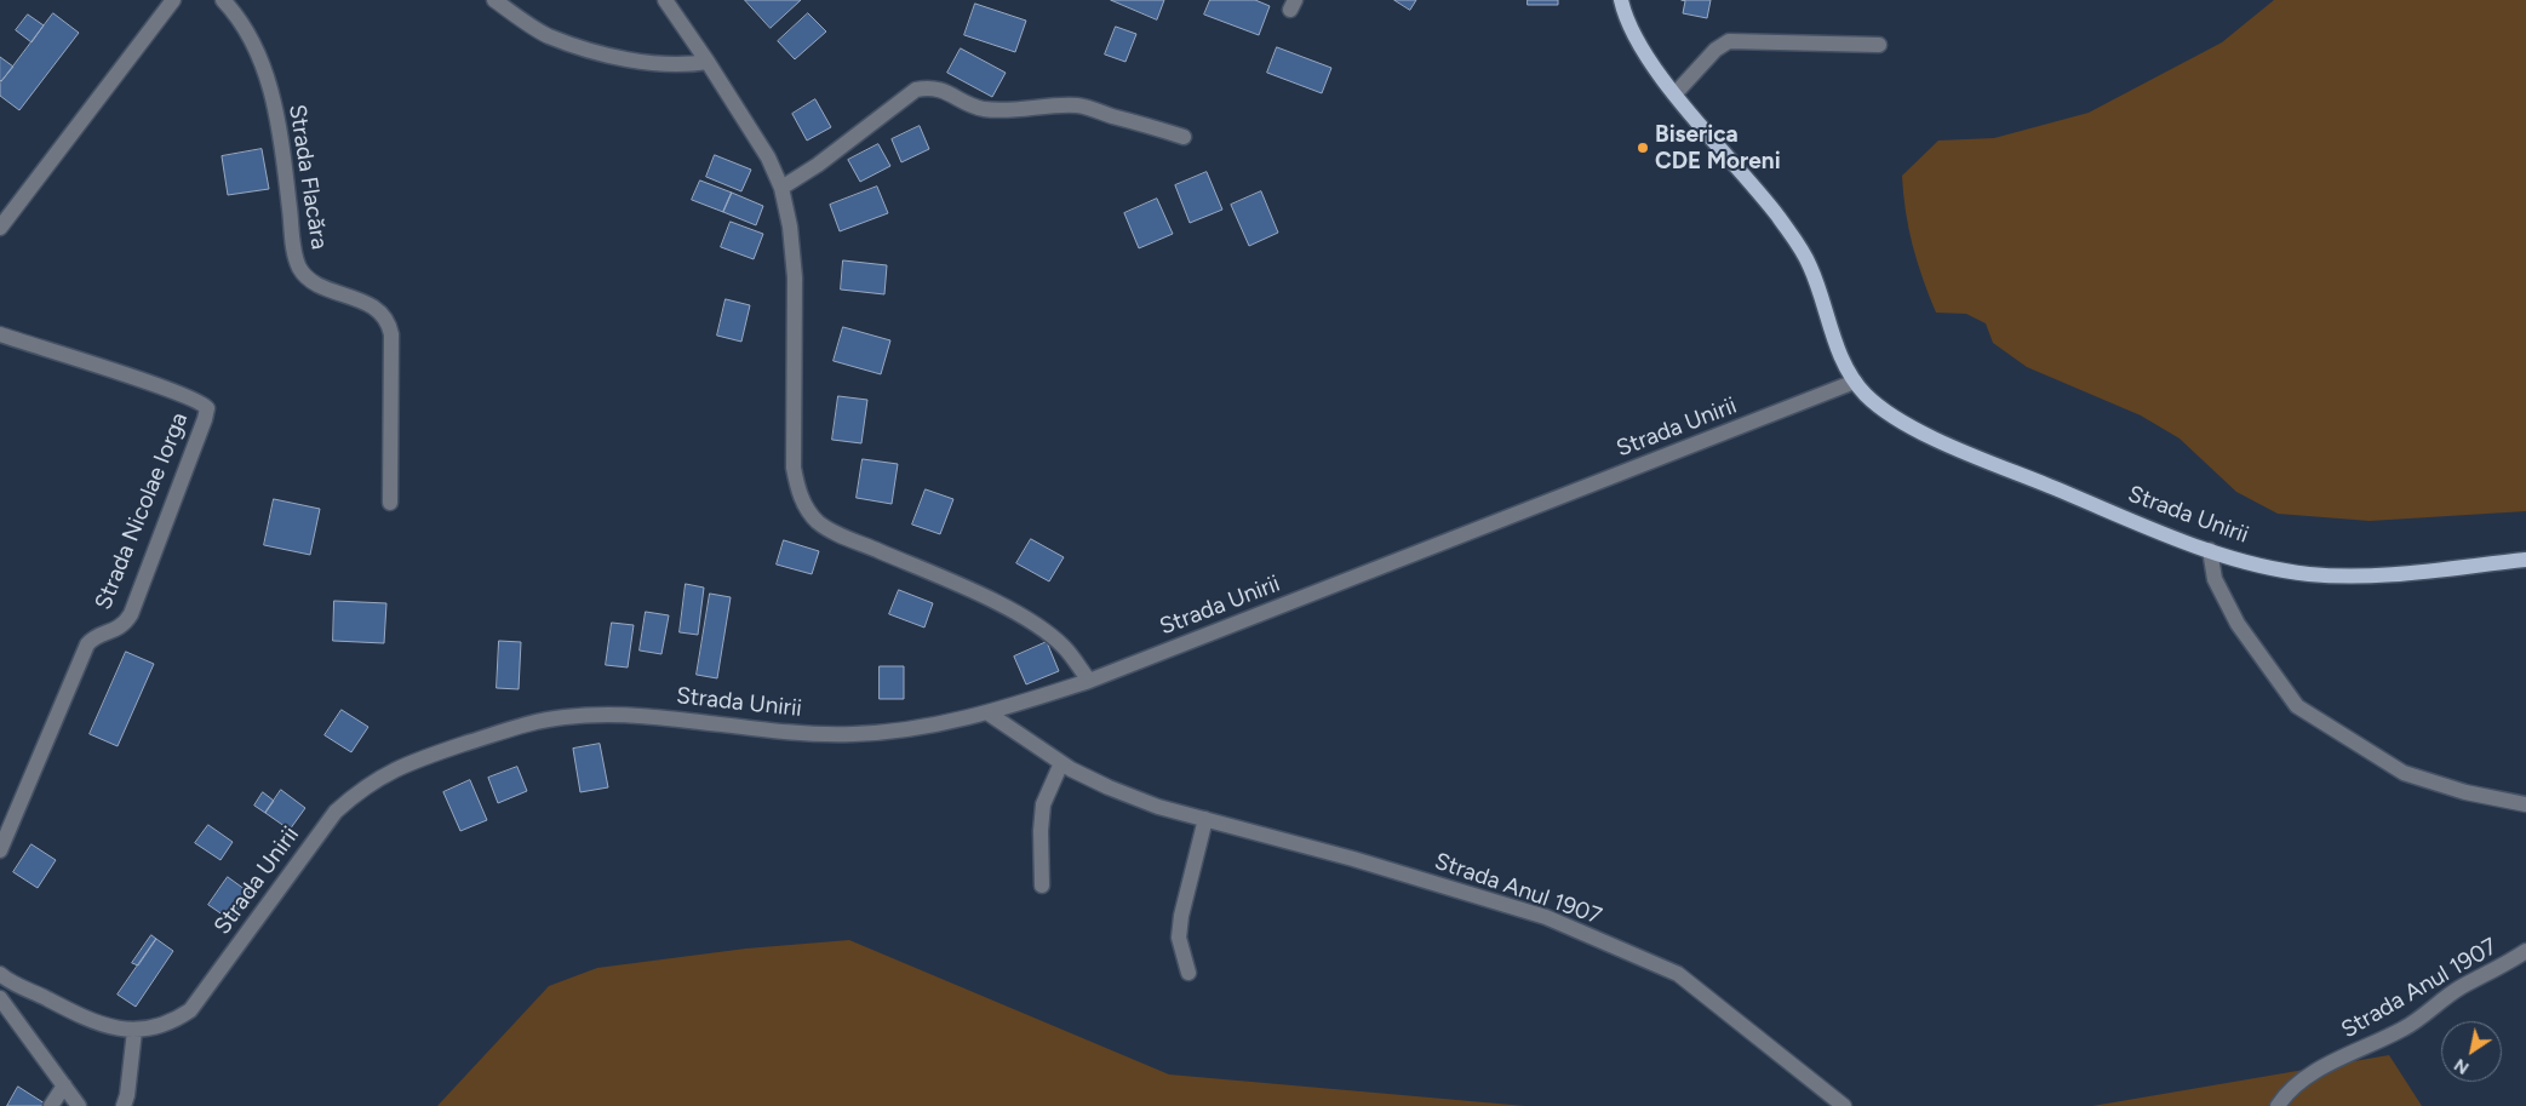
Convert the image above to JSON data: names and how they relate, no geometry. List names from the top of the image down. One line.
{"streets":{"main road":["Strada Unirii"],"street":["Strada Flacăra","Strada Nicolae Iorga","Strada Anul 1907"]},"crossings":[["Strada Unirii","Strada Anul 1907"]],"places":["Biserica CDE Moreni"],"north":"bottom left"}
